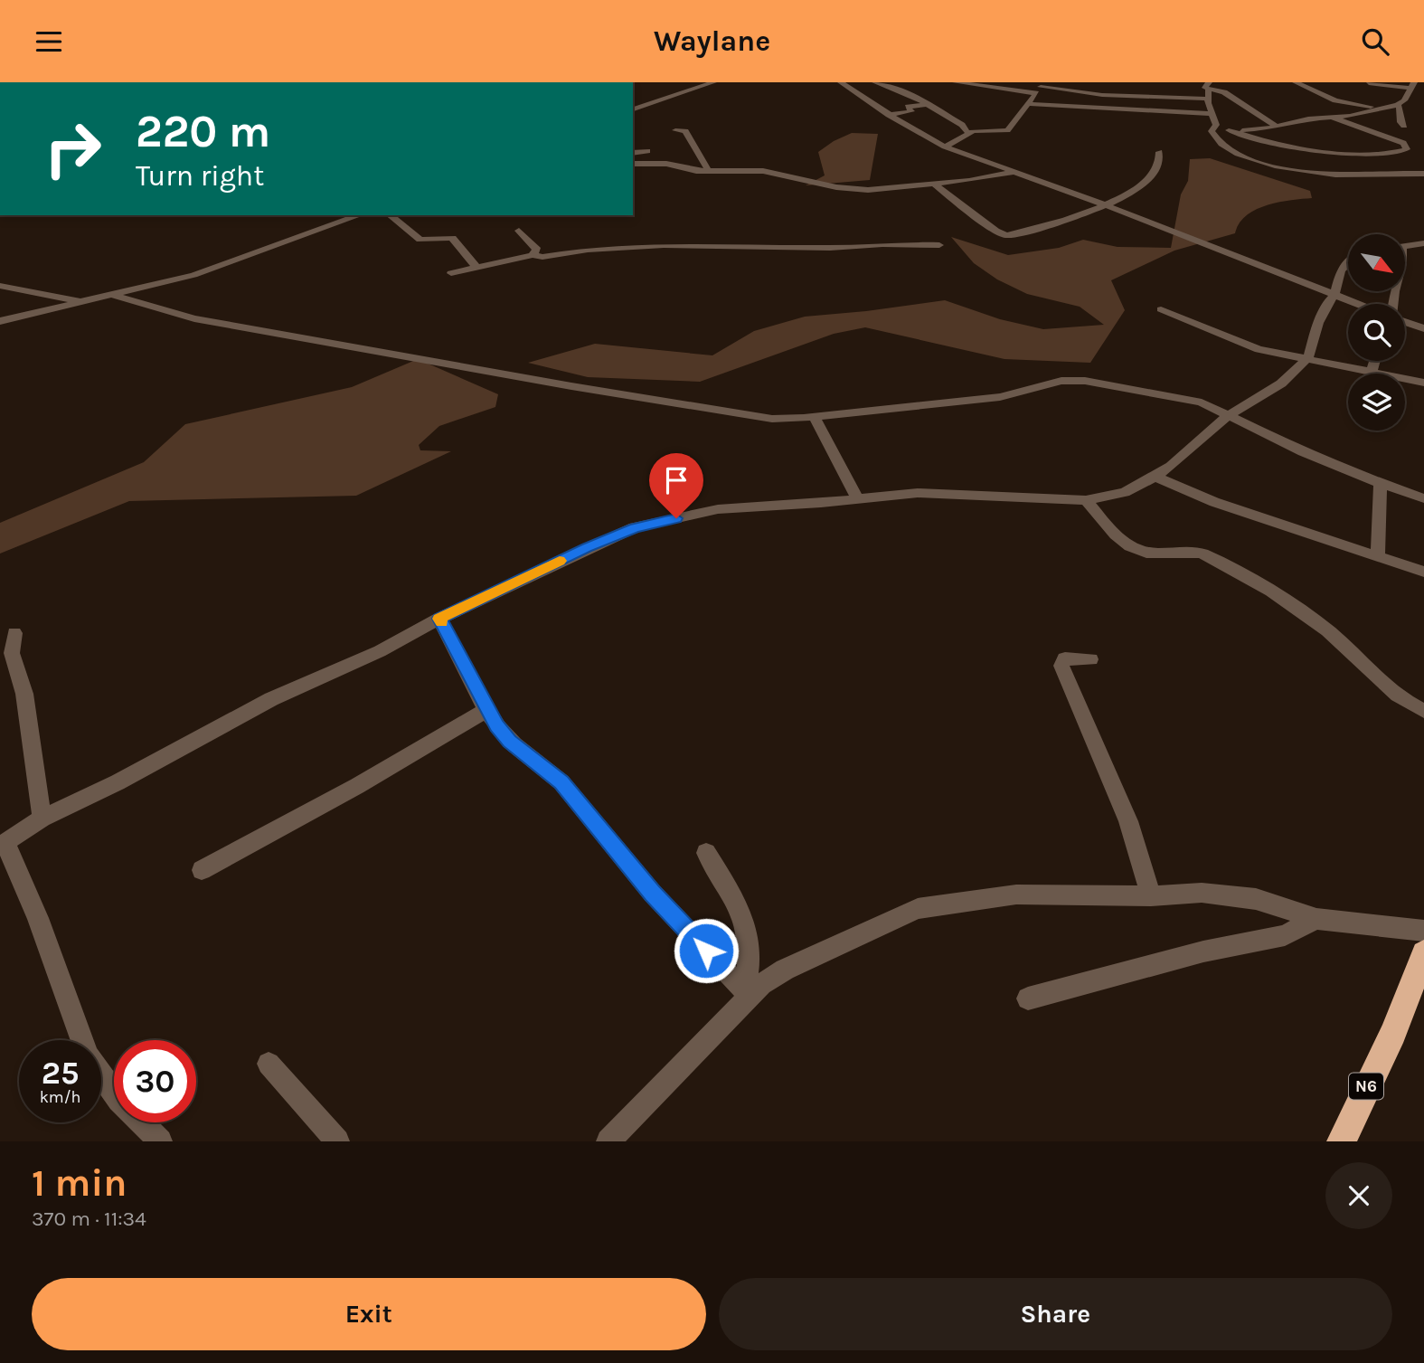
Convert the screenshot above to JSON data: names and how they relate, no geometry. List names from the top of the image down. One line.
{"streets":{"highway":["N6"]},"north":"bottom right","page":{"header":"Waylane","turn":["220 m","Turn right"],"speed":"25 km/h","limit":"30","heading":["1 min","370 m · 11:34"],"buttons":["Exit","Share"]}}
